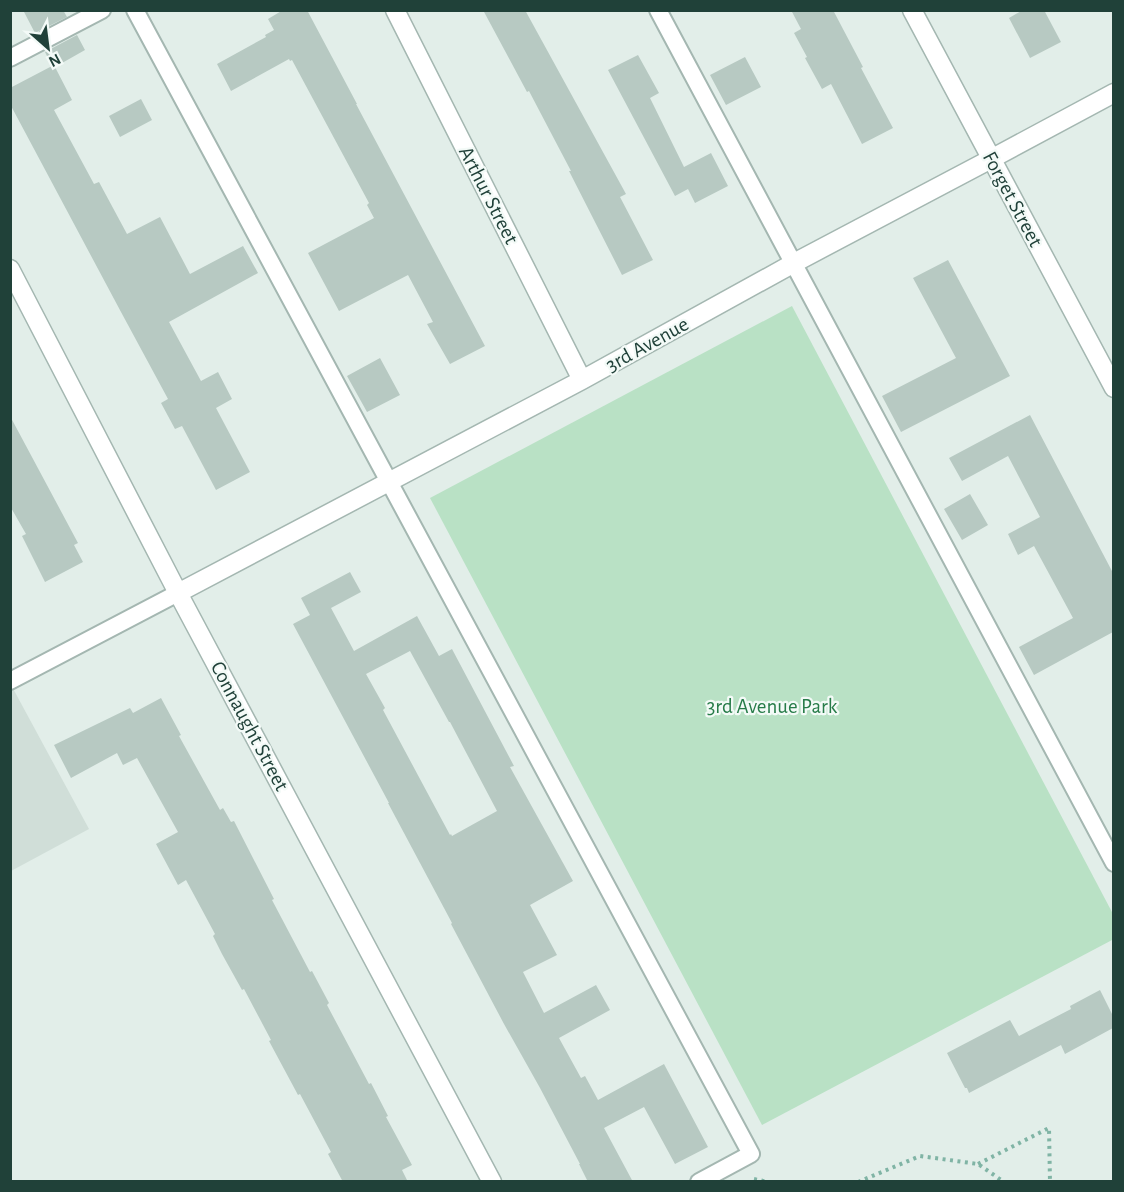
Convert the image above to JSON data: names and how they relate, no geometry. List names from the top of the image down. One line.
{"streets":{"street":["Arthur Street","Forget Street","3rd Avenue","Connaught Street"]},"crossings":[["Arthur Street","3rd Avenue"],["Forget Street","3rd Avenue"],["3rd Avenue","Connaught Street"]],"parks":["3rd Avenue Park"],"north":"bottom right"}
